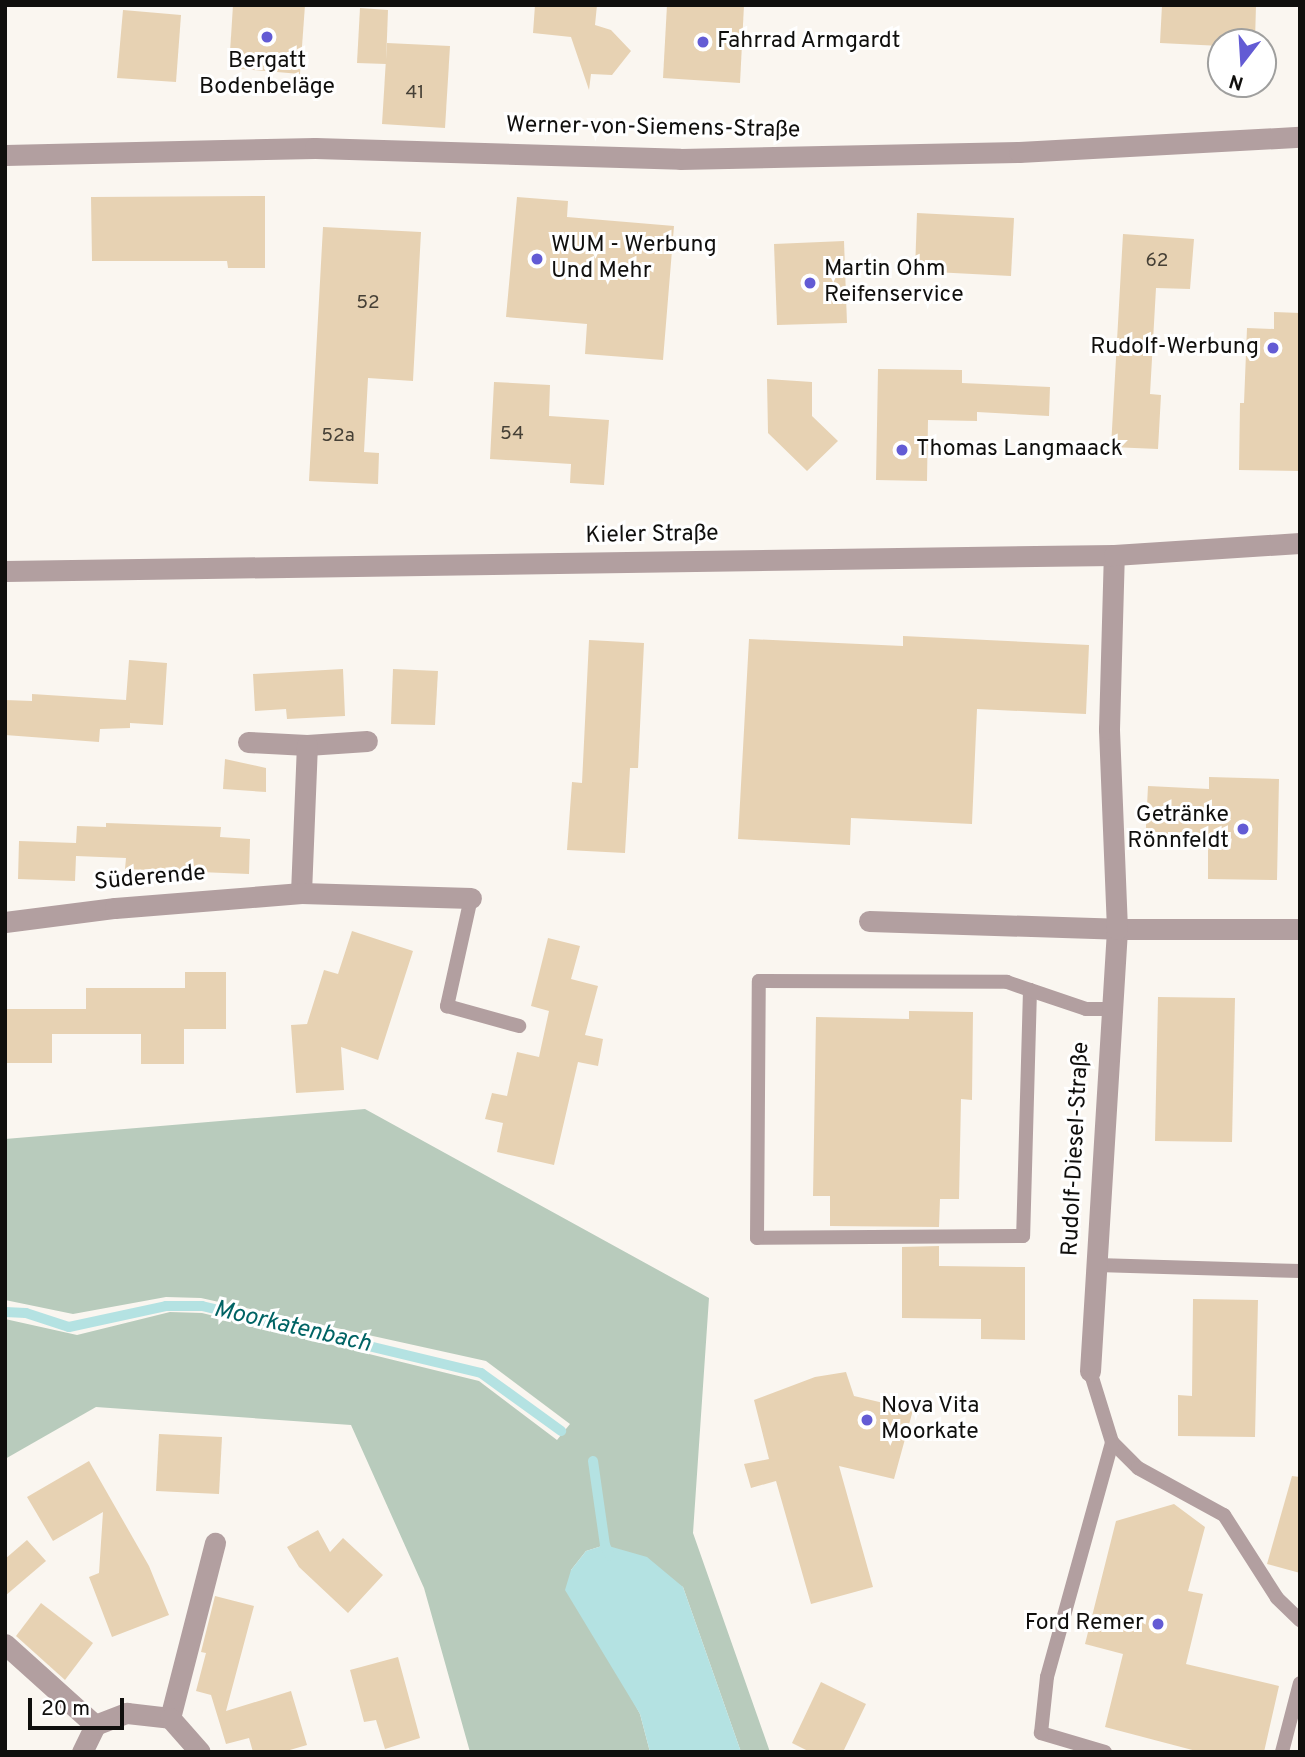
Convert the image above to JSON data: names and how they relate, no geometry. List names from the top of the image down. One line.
{"streets":{"street":["Werner-von-Siemens-Straße","Kieler Straße","Süderende","Rudolf-Diesel-Straße"]},"crossings":[["Kieler Straße","Rudolf-Diesel-Straße"]],"water":["Moorkatenbach"],"places":["Bergatt Bodenbeläge","Fahrrad Armgardt","WUM - Werbung Und Mehr","Martin Ohm Reifenservice","Rudolf-Werbung","Thomas Langmaack","Getränke Rönnfeldt","Nova Vita Moorkate","Ford Remer"],"house_numbers":["41","62","52","54","52a"],"scale_bar":"20 m","north":"bottom"}
